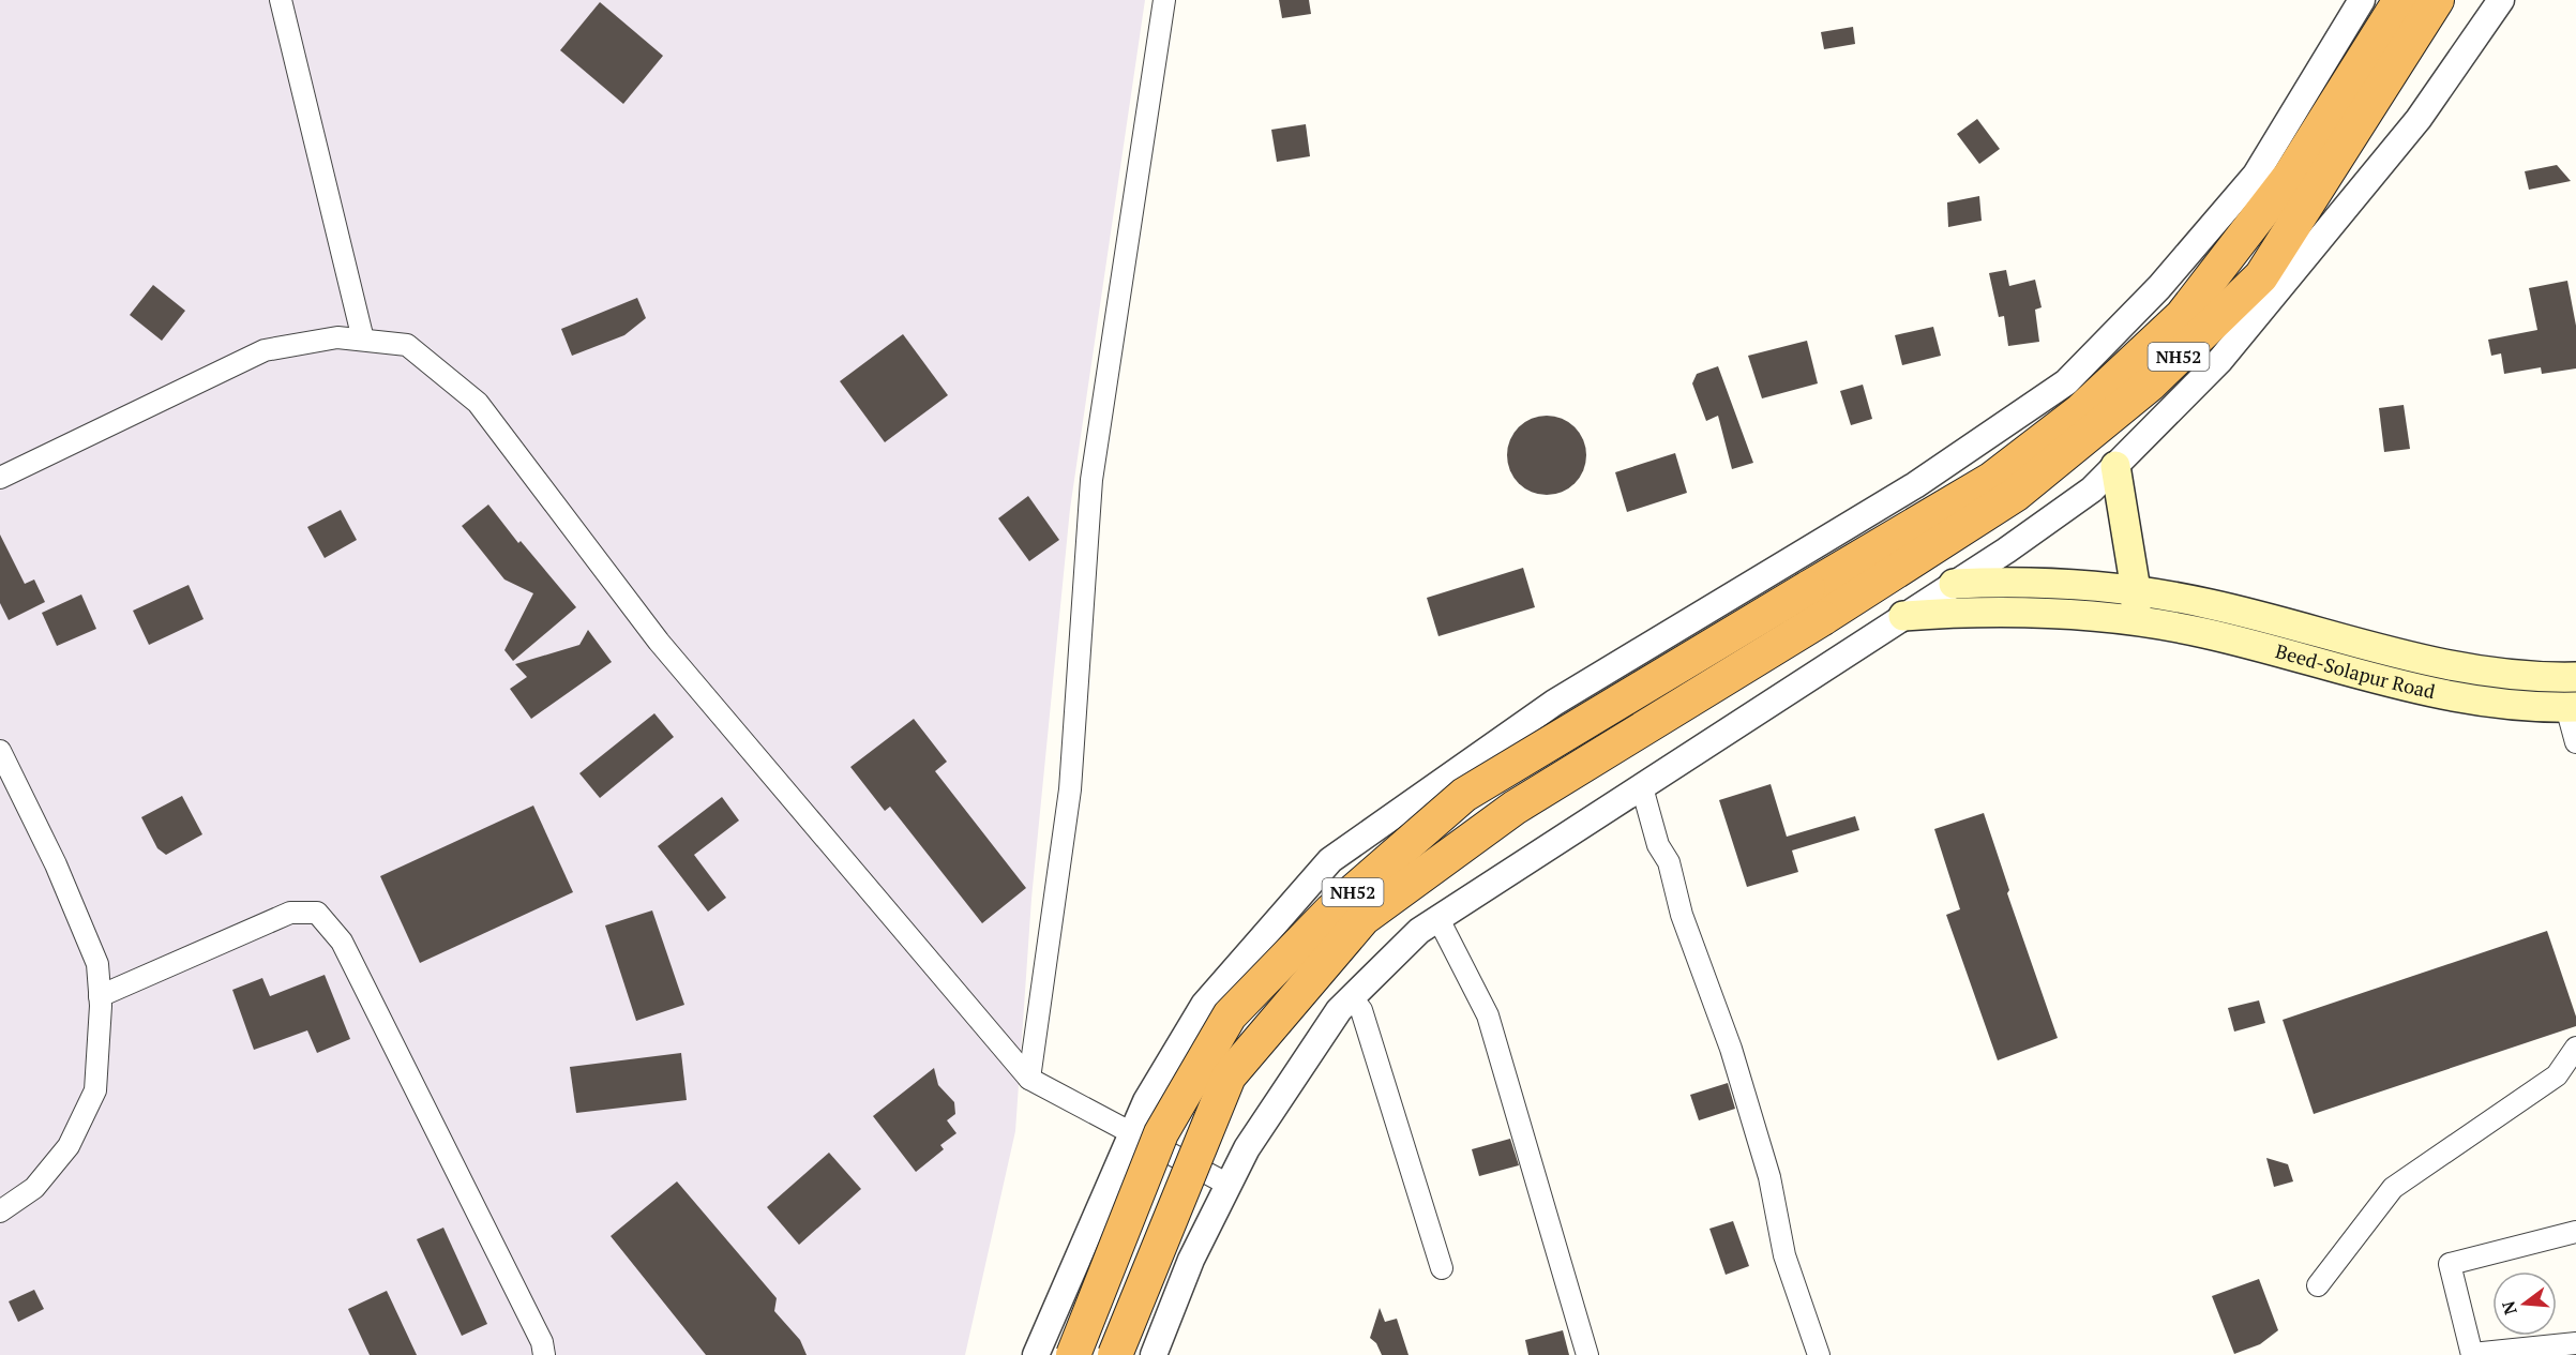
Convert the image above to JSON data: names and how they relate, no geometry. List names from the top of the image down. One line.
{"streets":{"highway":["NH52"],"main road":["Beed-Solapur Road"]},"north":"left"}
